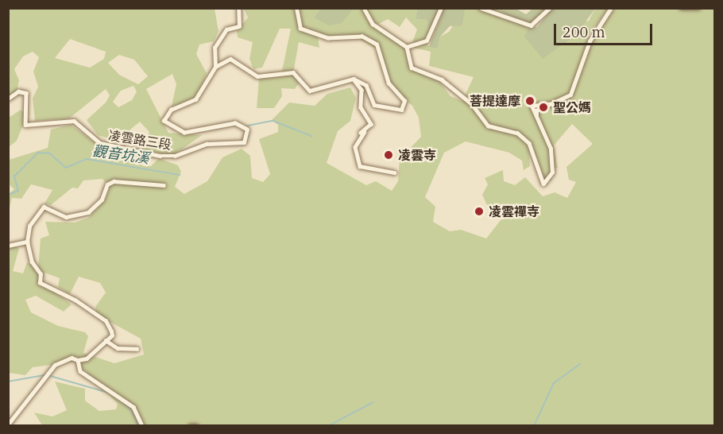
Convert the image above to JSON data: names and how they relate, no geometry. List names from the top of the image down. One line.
{"streets":{"street":["凌雲路三段"]},"water":["觀音坑溪"],"places":["菩提達摩","聖公媽","凌雲寺","凌雲禪寺"],"scale_bar":"200 m"}
